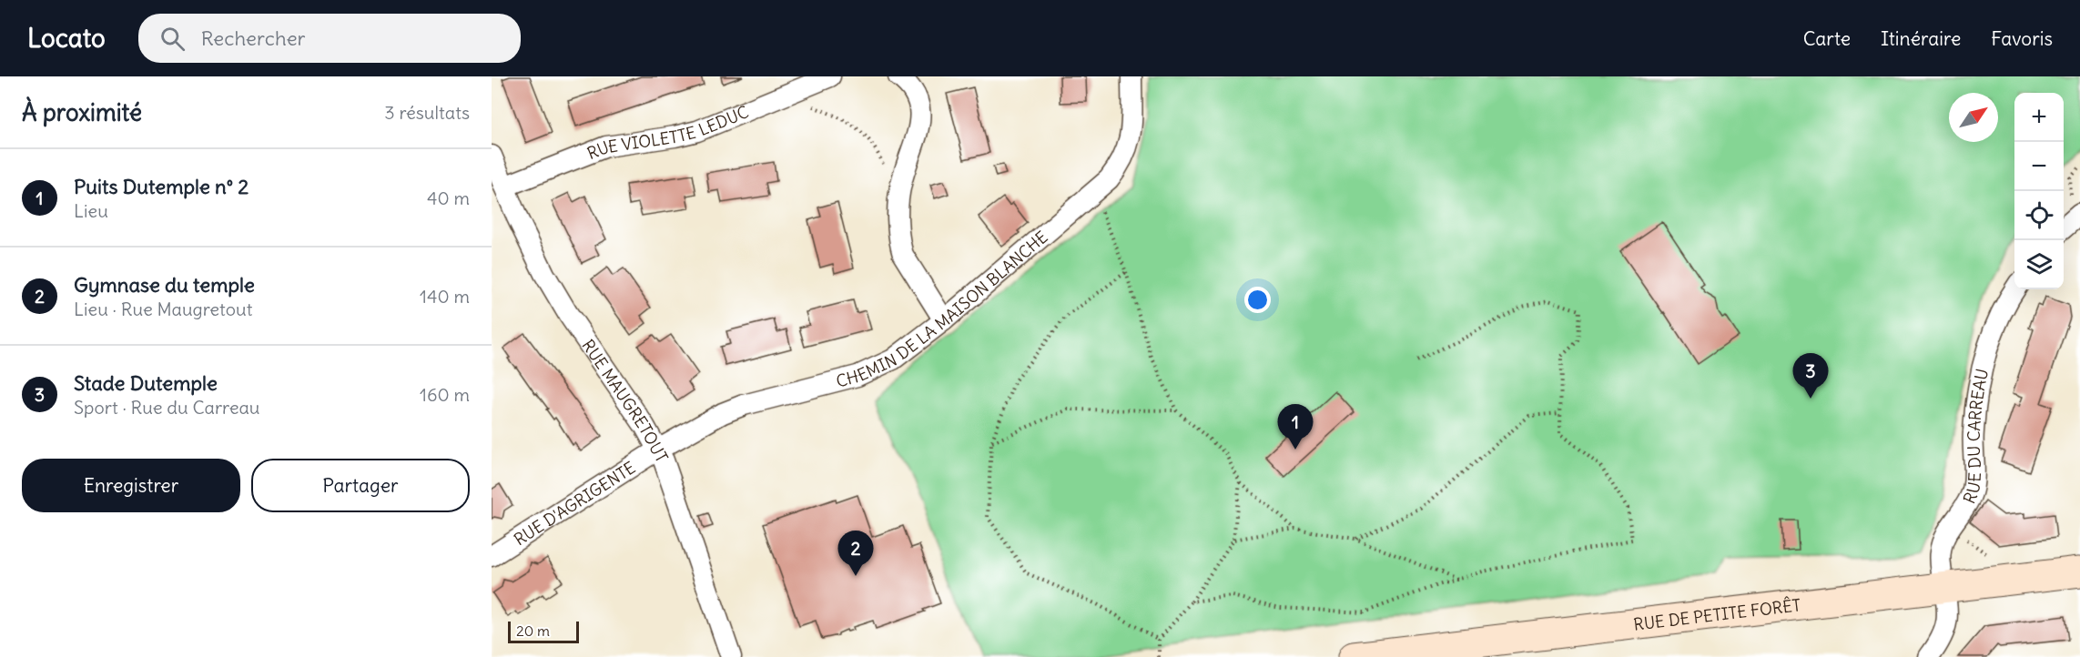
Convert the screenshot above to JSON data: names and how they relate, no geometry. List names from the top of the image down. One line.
{"streets":{"main road":["RUE DE PETITE FORÊT"],"street":["RUE VIOLETTE LEDUC","CHEMIN DE LA MAISON BLANCHE","RUE MAUGRETOUT","RUE DU CARREAU","RUE D'AGRIGENTE"]},"crossings":[["RUE VIOLETTE LEDUC","RUE MAUGRETOUT"],["CHEMIN DE LA MAISON BLANCHE","RUE MAUGRETOUT"],["CHEMIN DE LA MAISON BLANCHE","RUE D'AGRIGENTE"],["RUE MAUGRETOUT","RUE D'AGRIGENTE"],["RUE DU CARREAU","RUE DE PETITE FORÊT"]],"scale_bar":"20 m","north":"top right","page":{"header":"Locato","search":"Rechercher","nav":["Carte","Itinéraire","Favoris"],"heading":["À proximité","3 résultats"],"map_buttons":["+","−"],"list":[{"mark":"1","name":"Puits Dutemple n° 2","note":"Lieu","value":"40 m"},{"mark":"2","name":"Gymnase du temple","note":"Lieu · Rue Maugretout","value":"140 m"},{"mark":"3","name":"Stade Dutemple","note":"Sport · Rue du Carreau","value":"160 m"}],"pins":["3","1","2"],"buttons":["Enregistrer","Partager"],"scale":"20 m"}}
